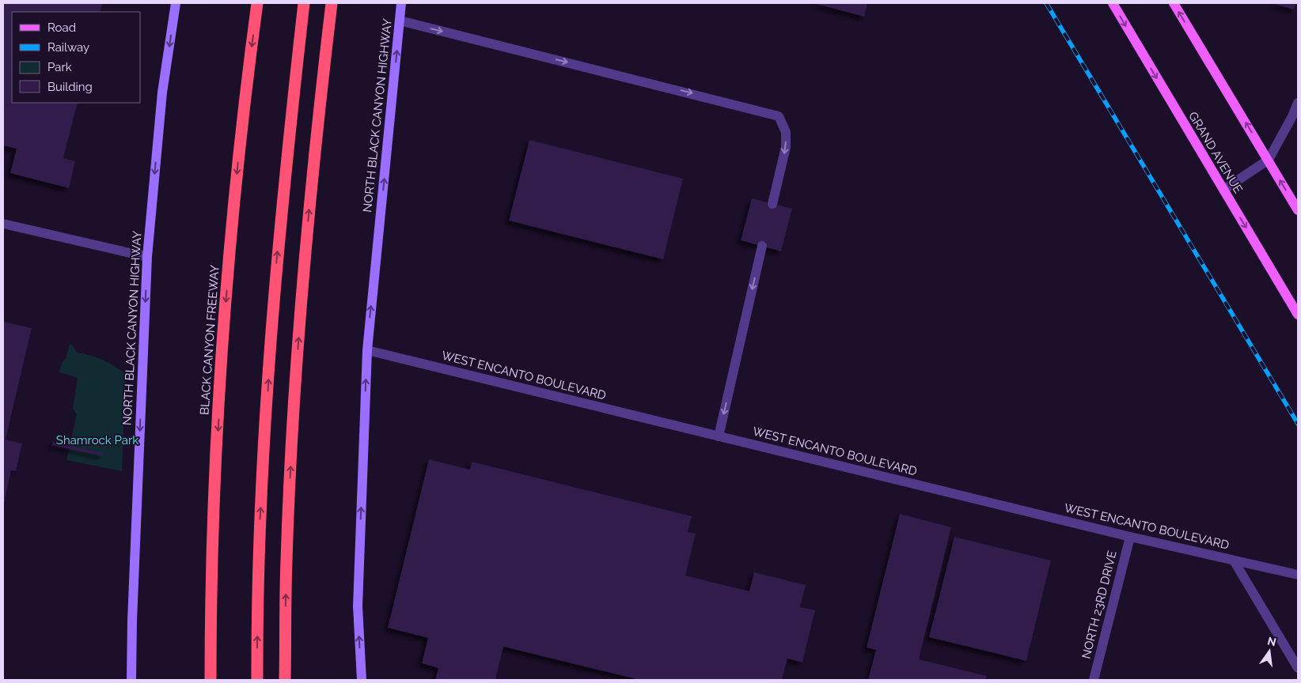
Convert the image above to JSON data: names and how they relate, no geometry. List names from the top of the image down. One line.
{"streets":{"highway":["BLACK CANYON FREEWAY"],"main road":["NORTH BLACK CANYON HIGHWAY","GRAND AVENUE"],"street":["WEST ENCANTO BOULEVARD","NORTH 23RD DRIVE"]},"crossings":[["NORTH BLACK CANYON HIGHWAY","WEST ENCANTO BOULEVARD"],["WEST ENCANTO BOULEVARD","NORTH 23RD DRIVE"]],"parks":["Shamrock Park"],"legend":["Road","Railway","Park","Building"],"north":"top"}
